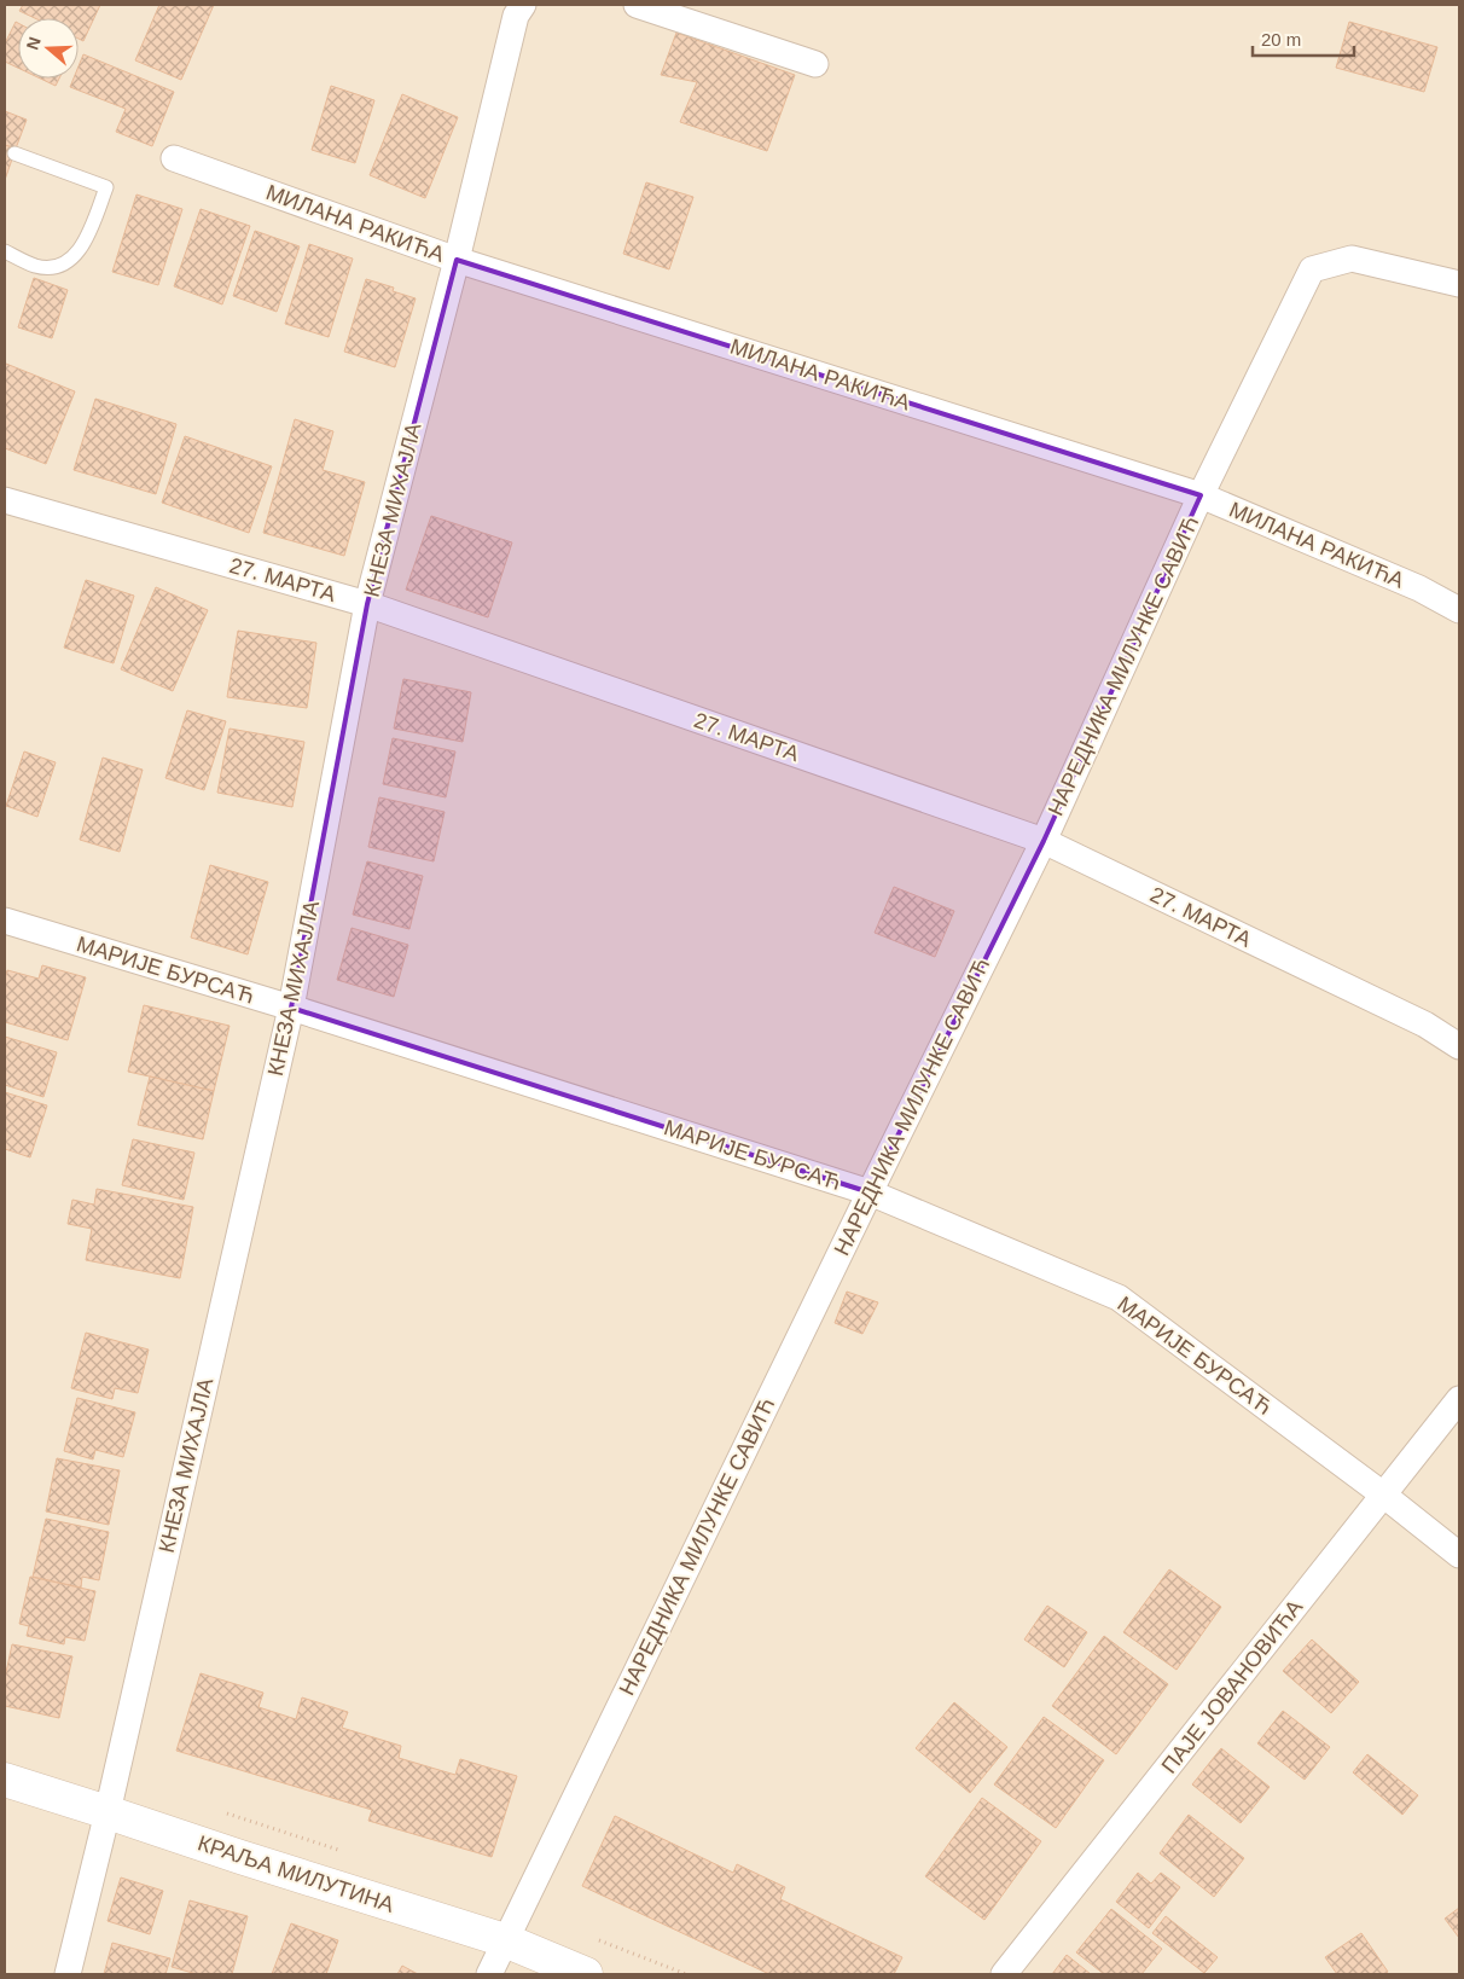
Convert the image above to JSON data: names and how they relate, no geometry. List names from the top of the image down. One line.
{"streets":{"street":["МИЛАНА РАКИЋА","КНЕЗА МИХАЈЛА","27. МАРТА","НАРЕДНИКА МИЛУНКЕ САВИЋ","МАРИЈЕ БУРСАЋ","ПАЈЕ ЈОВАНОВИЋА","КРАЉА МИЛУТИНА"]},"crossings":[["МИЛАНА РАКИЋА","КНЕЗА МИХАЈЛА"],["МИЛАНА РАКИЋА","НАРЕДНИКА МИЛУНКЕ САВИЋ"],["КНЕЗА МИХАЈЛА","27. МАРТА"],["КНЕЗА МИХАЈЛА","МАРИЈЕ БУРСАЋ"],["КНЕЗА МИХАЈЛА","КРАЉА МИЛУТИНА"],["27. МАРТА","НАРЕДНИКА МИЛУНКЕ САВИЋ"],["НАРЕДНИКА МИЛУНКЕ САВИЋ","МАРИЈЕ БУРСАЋ"],["НАРЕДНИКА МИЛУНКЕ САВИЋ","КРАЉА МИЛУТИНА"],["МАРИЈЕ БУРСАЋ","ПАЈЕ ЈОВАНОВИЋА"]],"scale_bar":"20 m","north":"left"}
